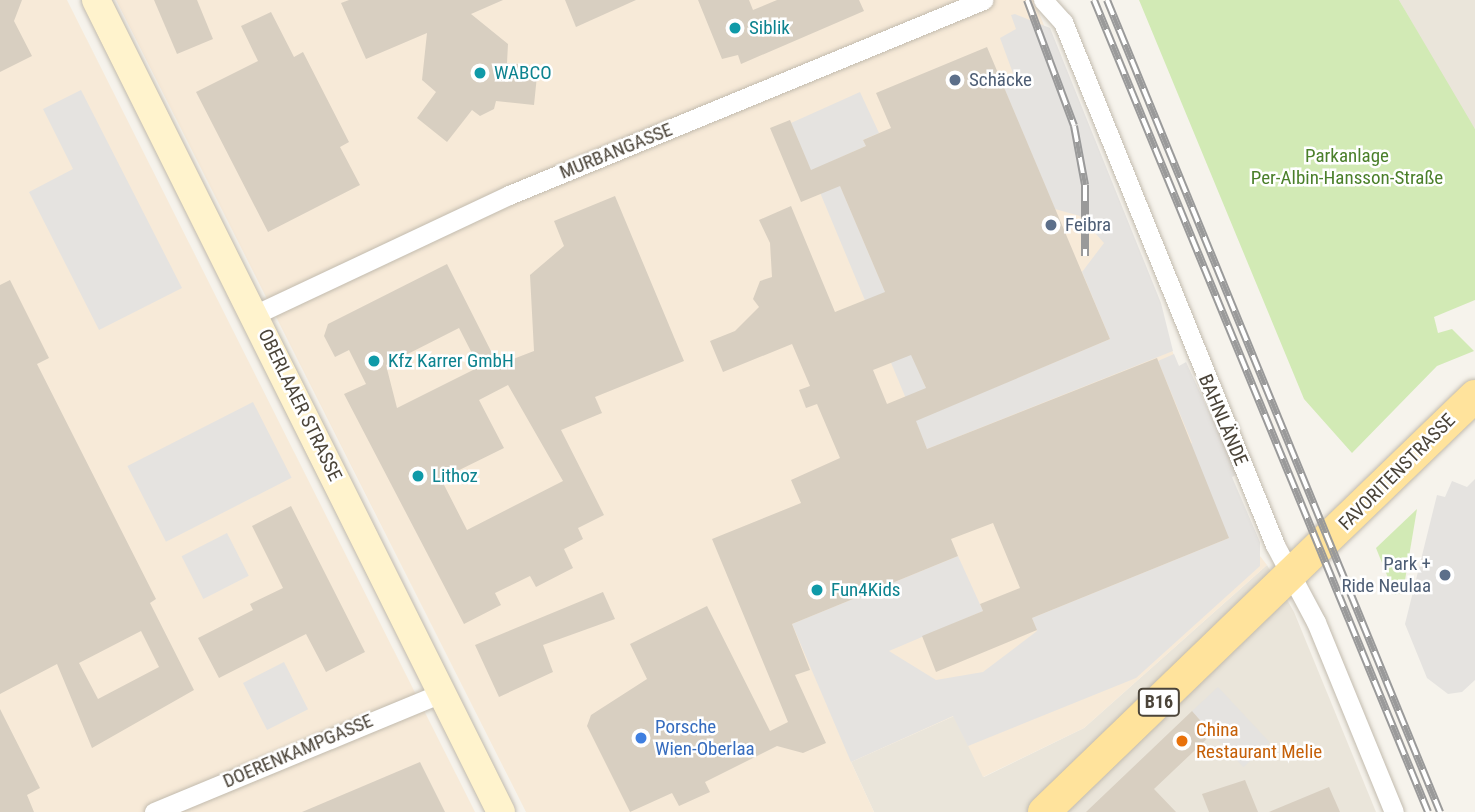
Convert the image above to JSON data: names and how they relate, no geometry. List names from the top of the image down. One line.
{"streets":{"main road":["OBERLAAER STRASSE","FAVORITENSTRASSE","B16"],"street":["MURBANGASSE","BAHNLÄNDE","DOERENKAMPGASSE"]},"crossings":[["MURBANGASSE","OBERLAAER STRASSE"],["OBERLAAER STRASSE","DOERENKAMPGASSE"],["BAHNLÄNDE","FAVORITENSTRASSE"],["BAHNLÄNDE","B16"],["FAVORITENSTRASSE","B16"]],"parks":["Parkanlage Per-Albin-Hansson-Straße"],"places":["Siblik","WABCO","Schäcke","Feibra","Kfz Karrer GmbH","Lithoz","Park + Ride Neulaa","Fun4Kids","Porsche Wien-Oberlaa","China Restaurant Melie"]}
